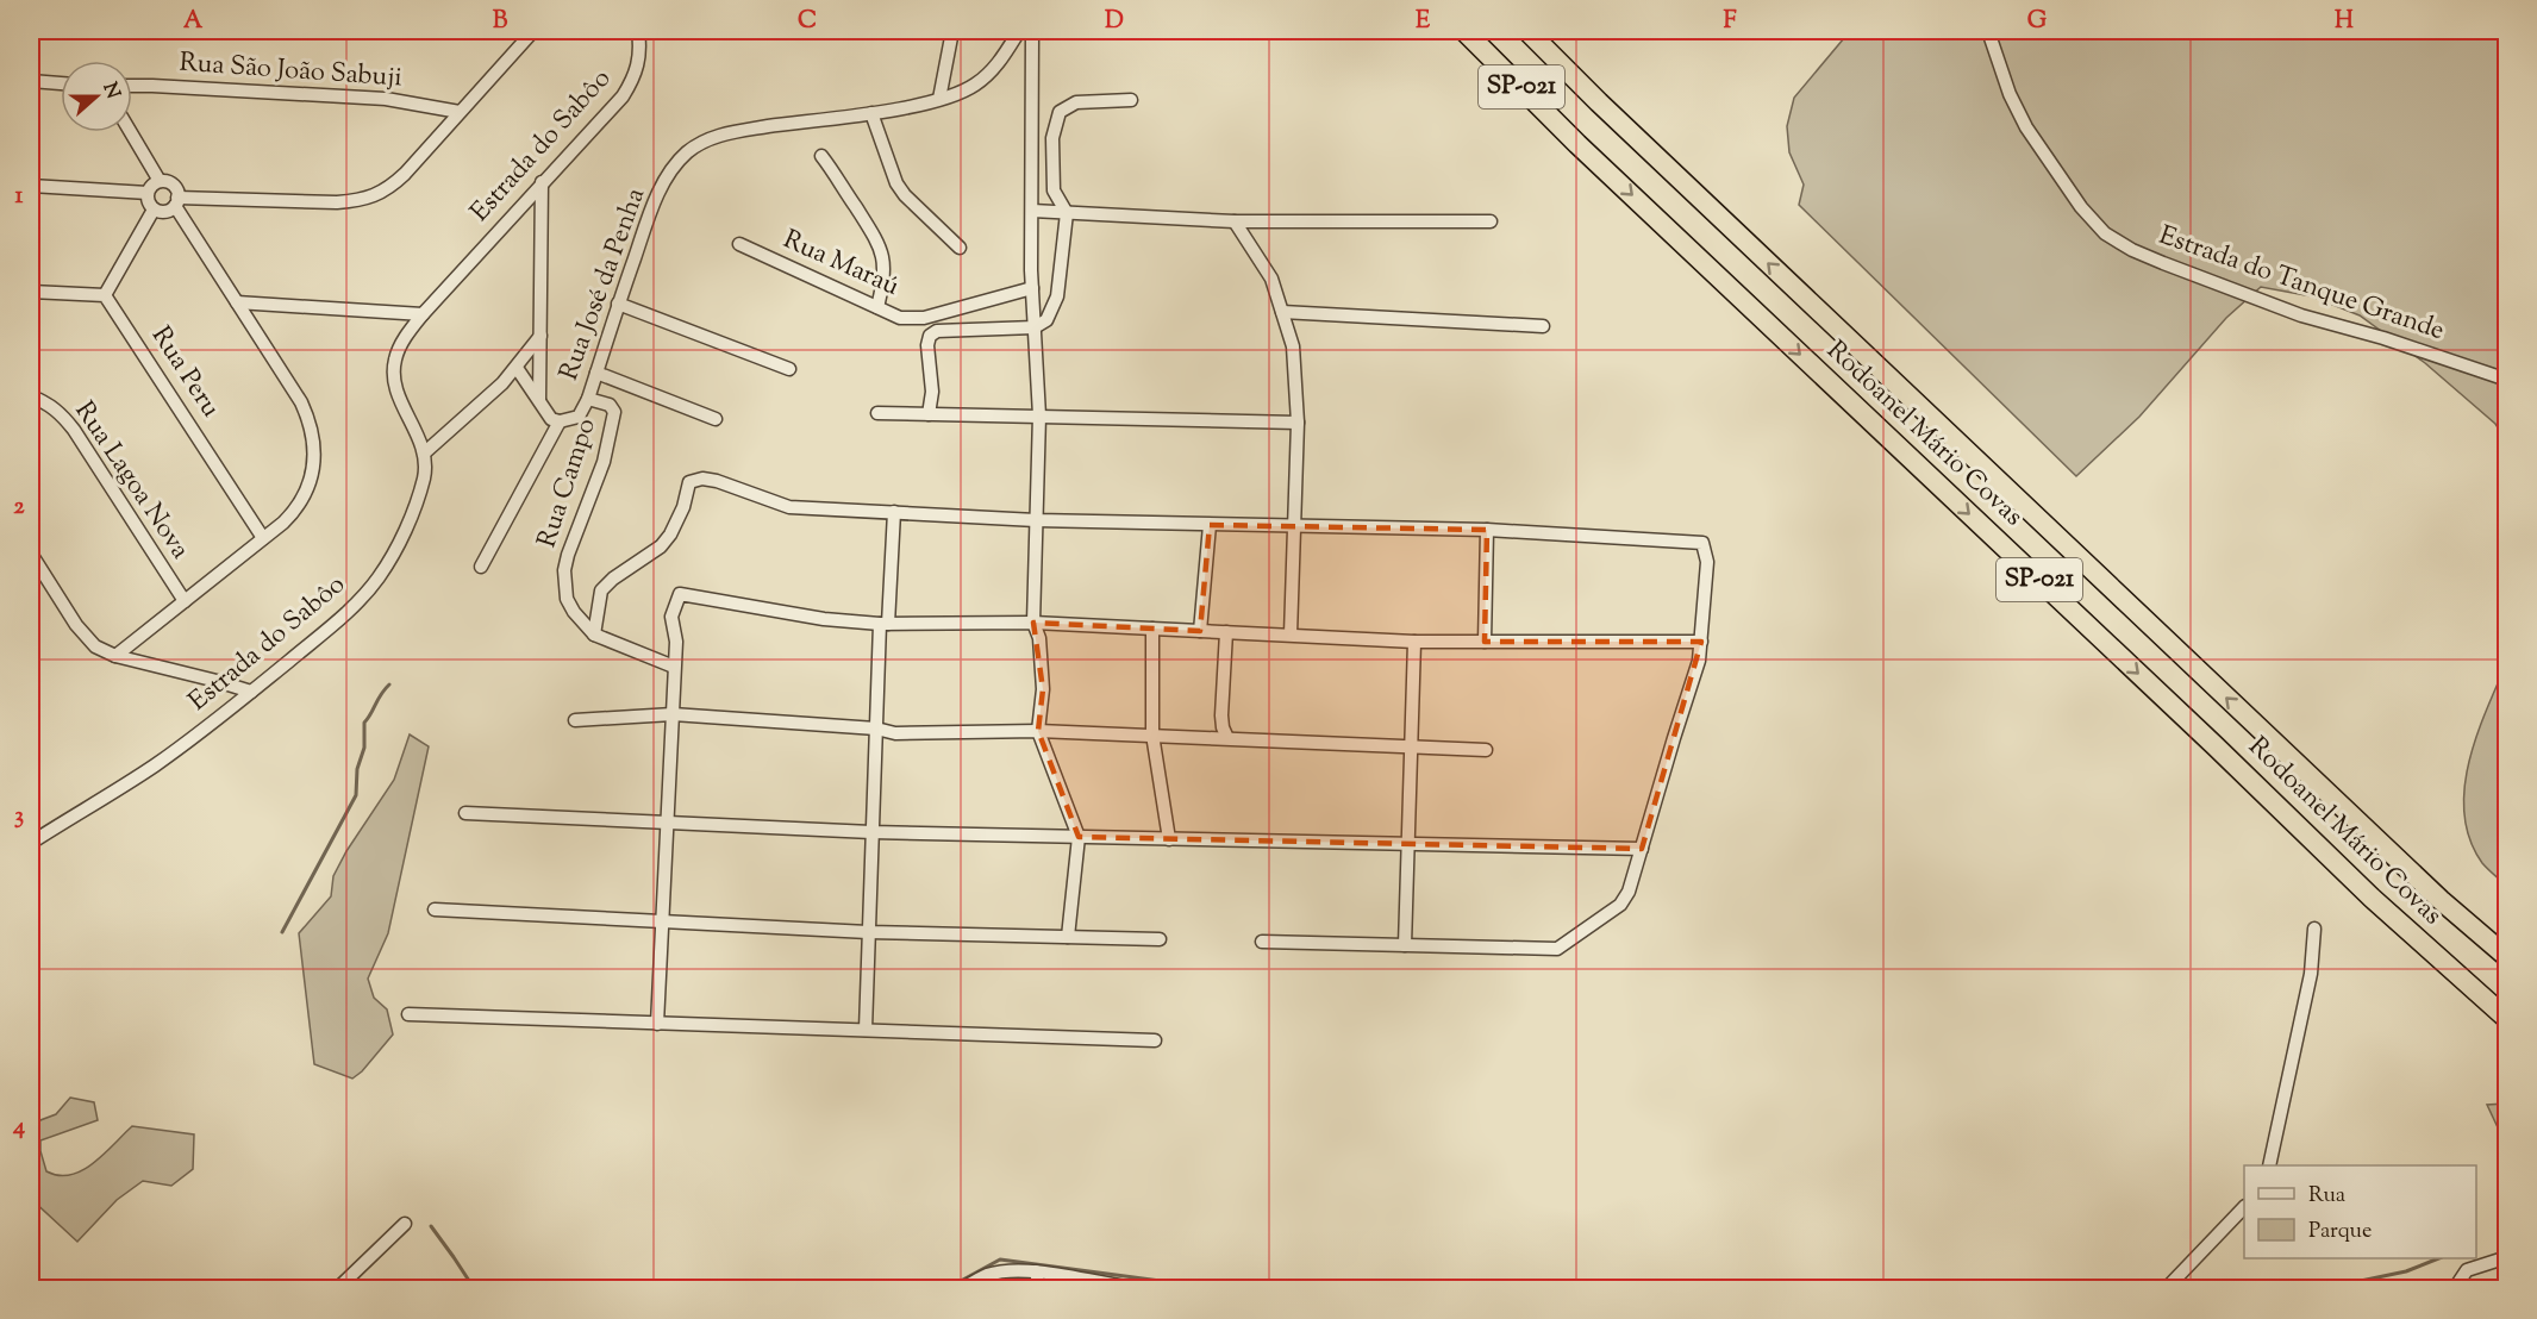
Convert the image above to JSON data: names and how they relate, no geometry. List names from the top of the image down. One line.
{"streets":{"highway":["SP-021","Rodoanel Mário Covas"],"street":["Rua São João Sabuji","Estrada do Sabôo","Rua Maraú","Rua José da Penha","Estrada do Tanque Grande","Rua Peru","Rua Lagoa Nova","Rua Campo"]},"crossings":[["Rua José da Penha","Rua Campo"]],"legend":["Rua","Parque"],"north":"right","grid":{"columns":["A","B","C","D","E","F","G","H"],"rows":["1","2","3","4"]}}
